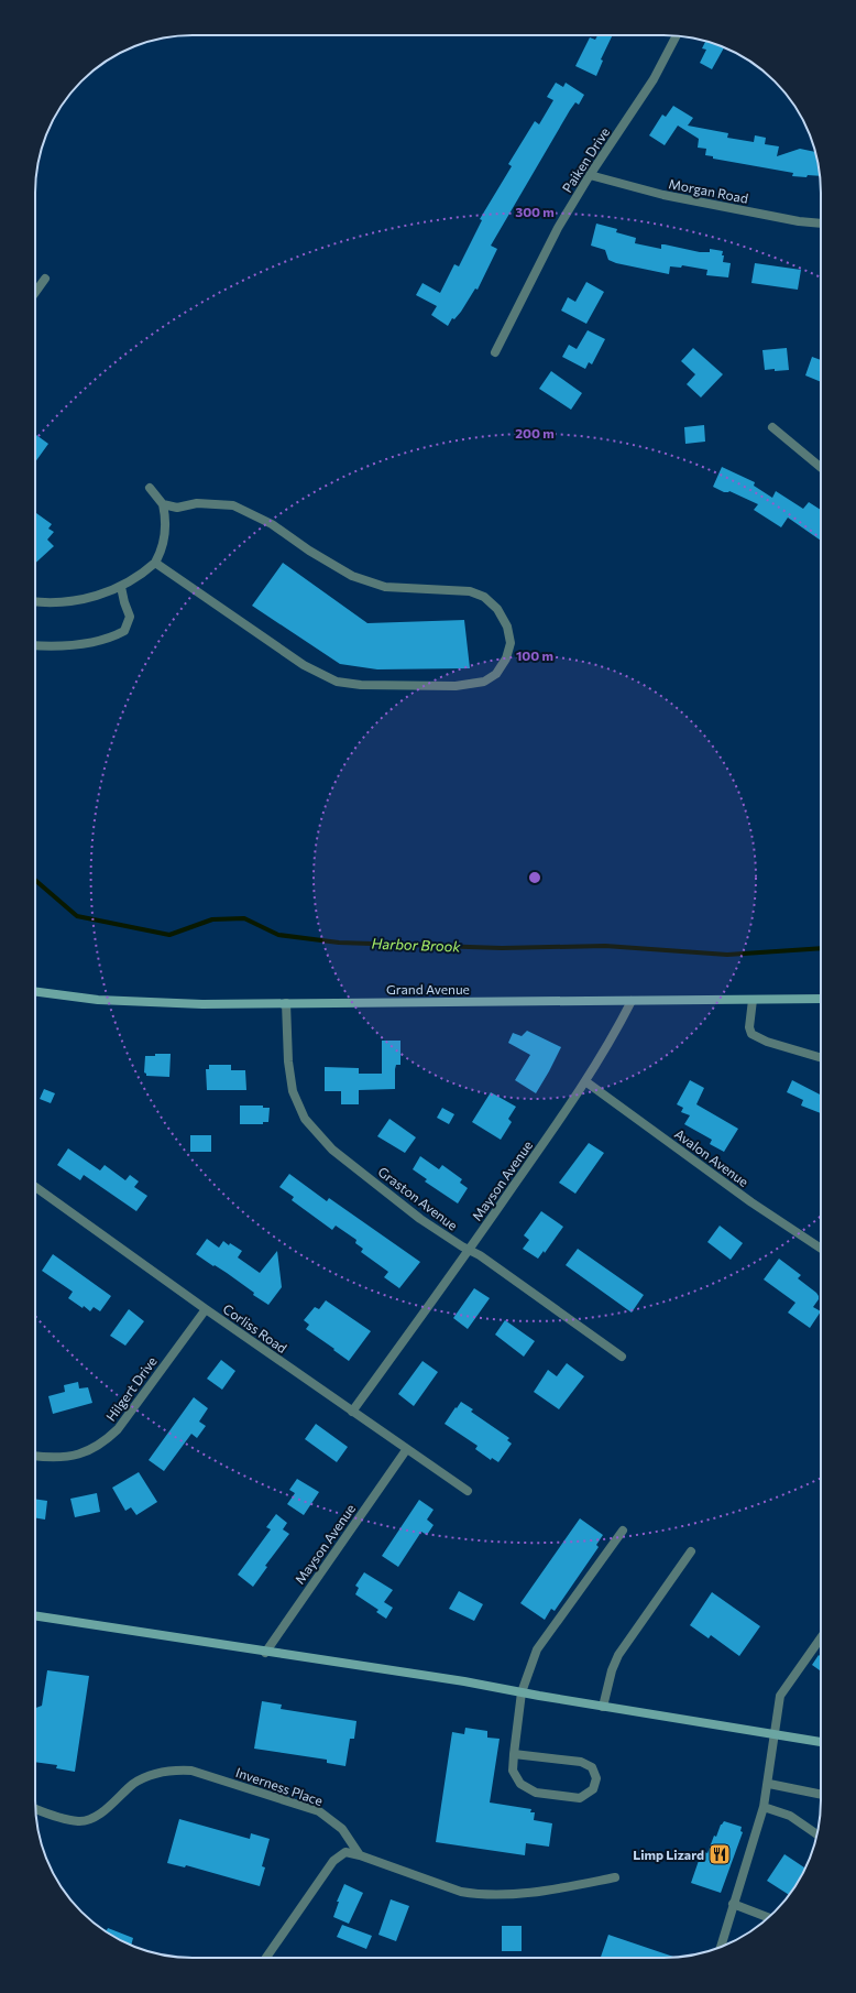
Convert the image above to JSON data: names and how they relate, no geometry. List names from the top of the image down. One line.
{"streets":{"main road":["Grand Avenue"],"street":["Paiken Drive","Morgan Road","Avalon Avenue","Mayson Avenue","Graston Avenue","Corliss Road","Hilgert Drive","Inverness Place"]},"crossings":[["Paiken Drive","Morgan Road"],["Grand Avenue","Mayson Avenue"],["Grand Avenue","Graston Avenue"],["Avalon Avenue","Mayson Avenue"],["Mayson Avenue","Graston Avenue"],["Mayson Avenue","Corliss Road"],["Corliss Road","Hilgert Drive"]],"water":["Harbor Brook"],"places":{"restaurant":["Limp Lizard"]},"rings":["300 m","200 m","100 m"]}
